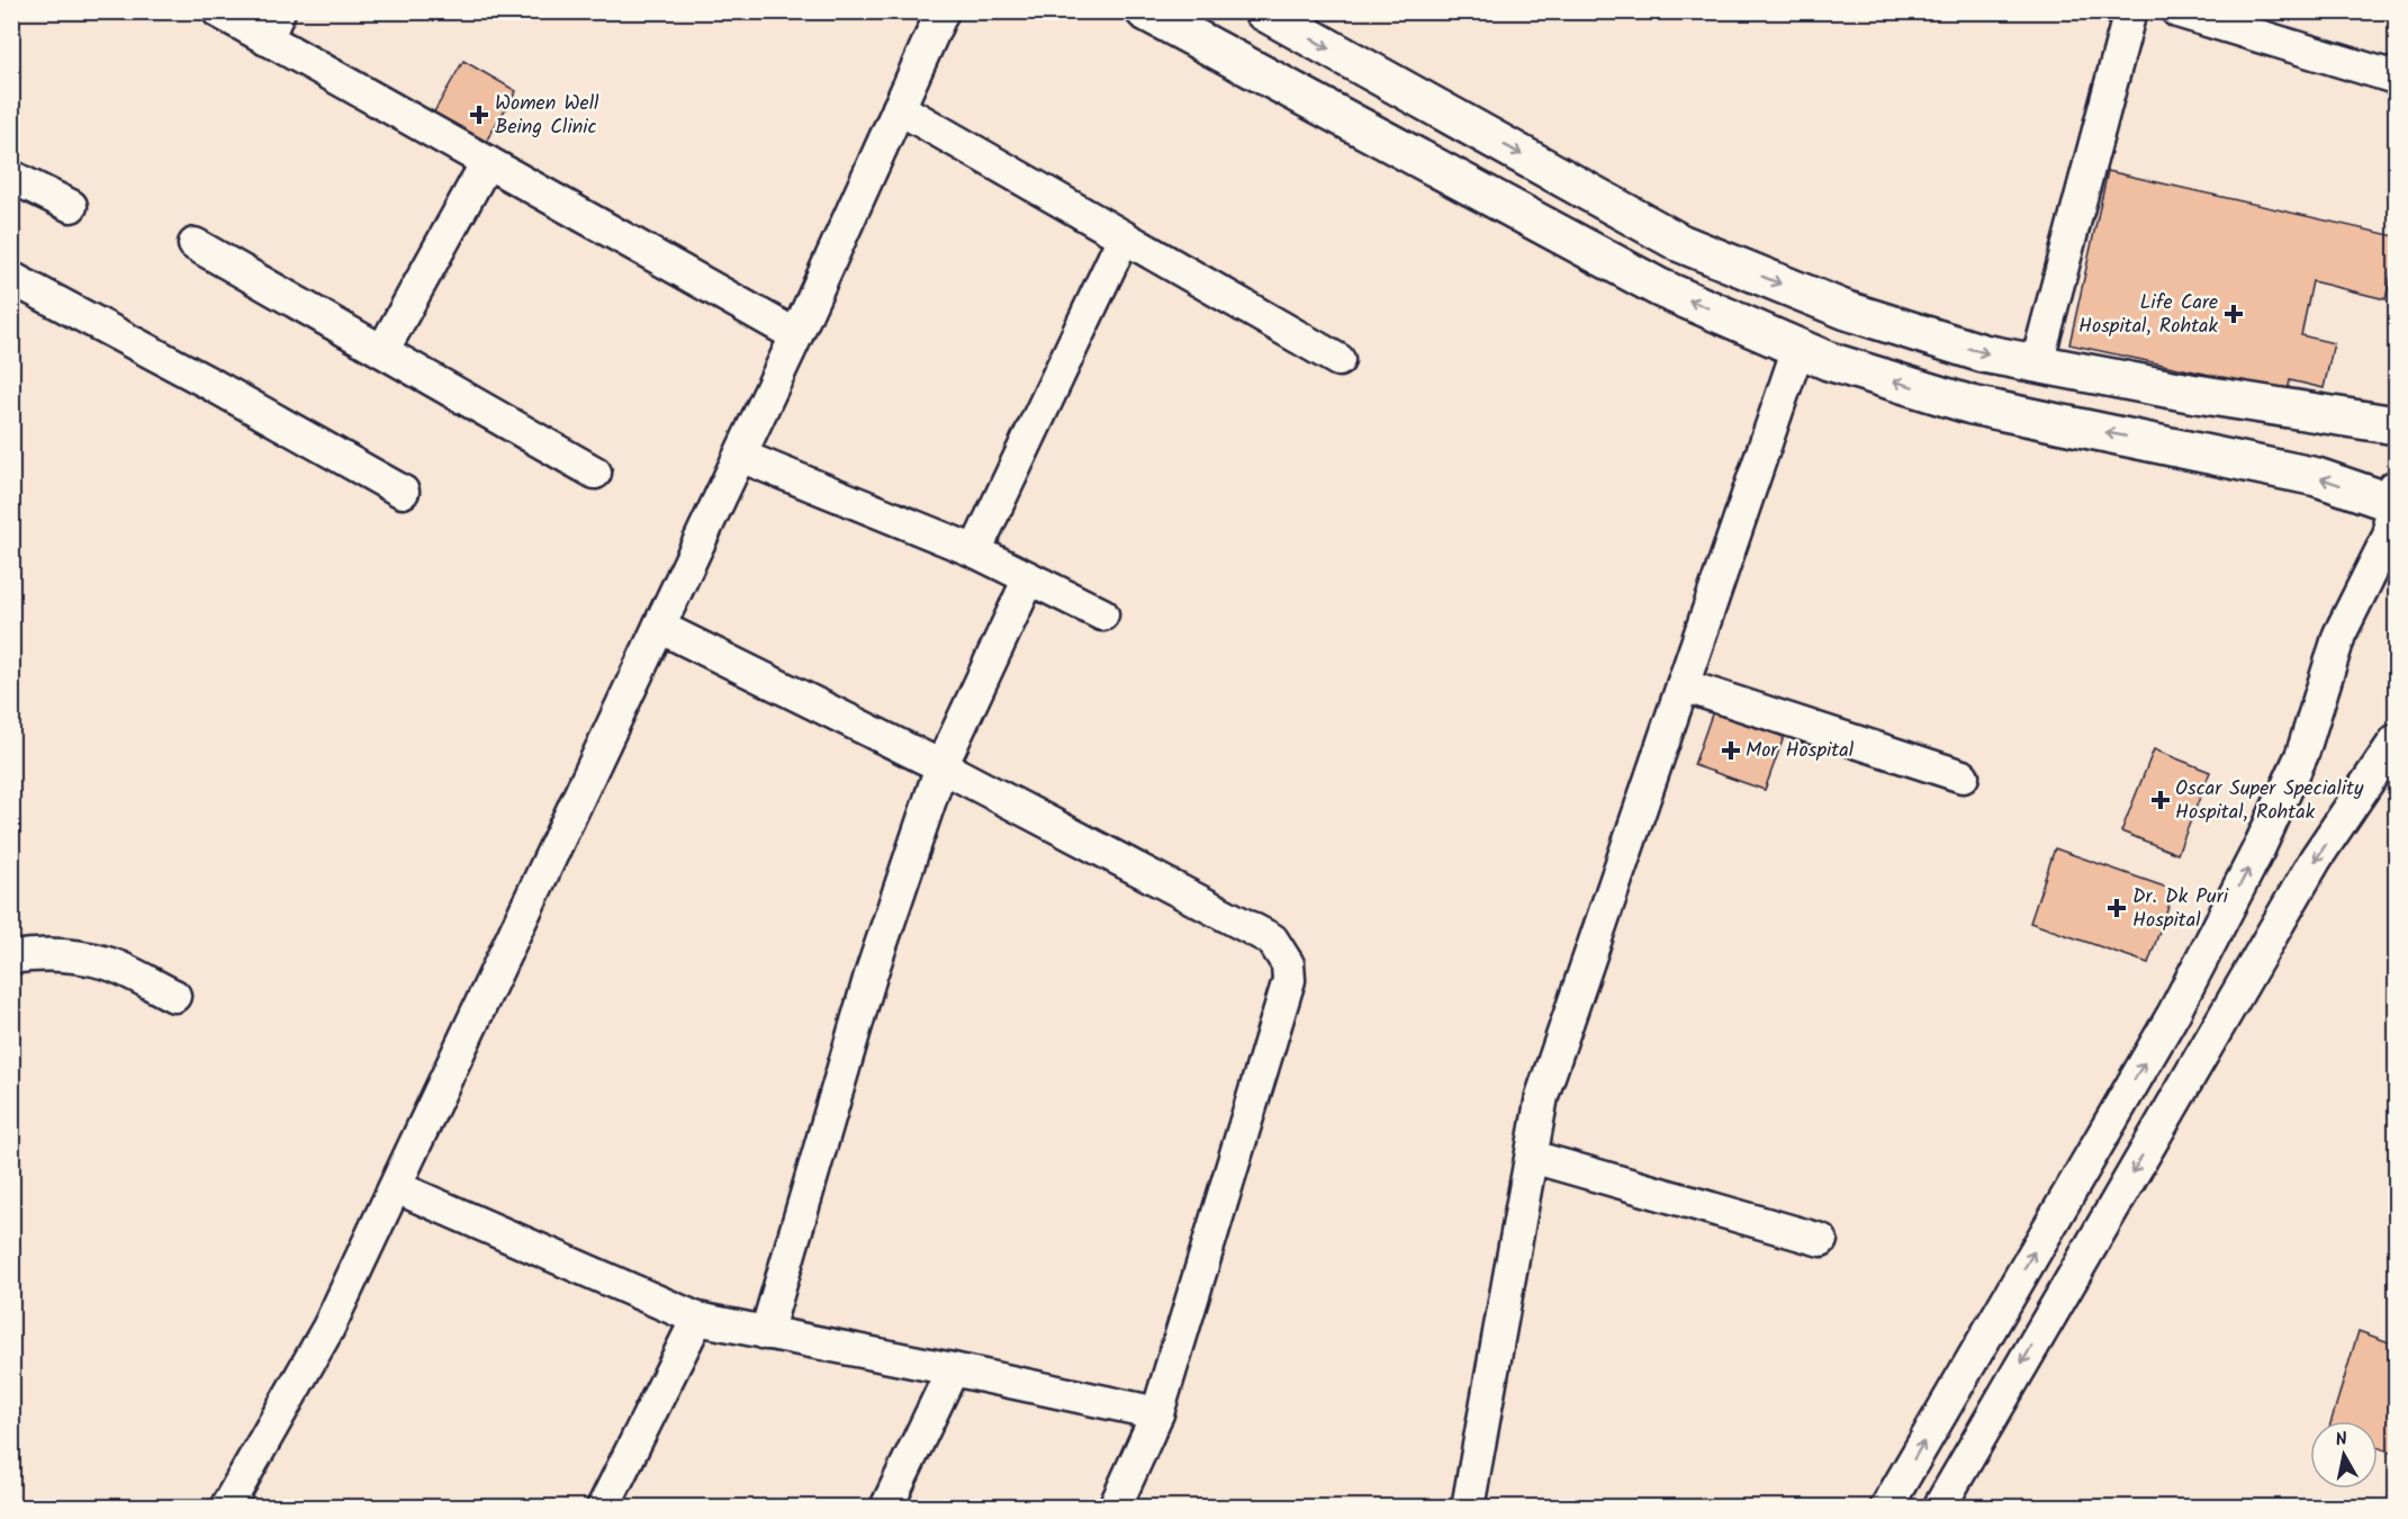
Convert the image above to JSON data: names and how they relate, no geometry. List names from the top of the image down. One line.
{"places":{"health":["Women Well Being Clinic","Life Care Hospital, Rohtak","Mor Hospital","Oscar Super Speciality Hospital, Rohtak","Dr. Dk Puri Hospital"]},"north":"top"}
